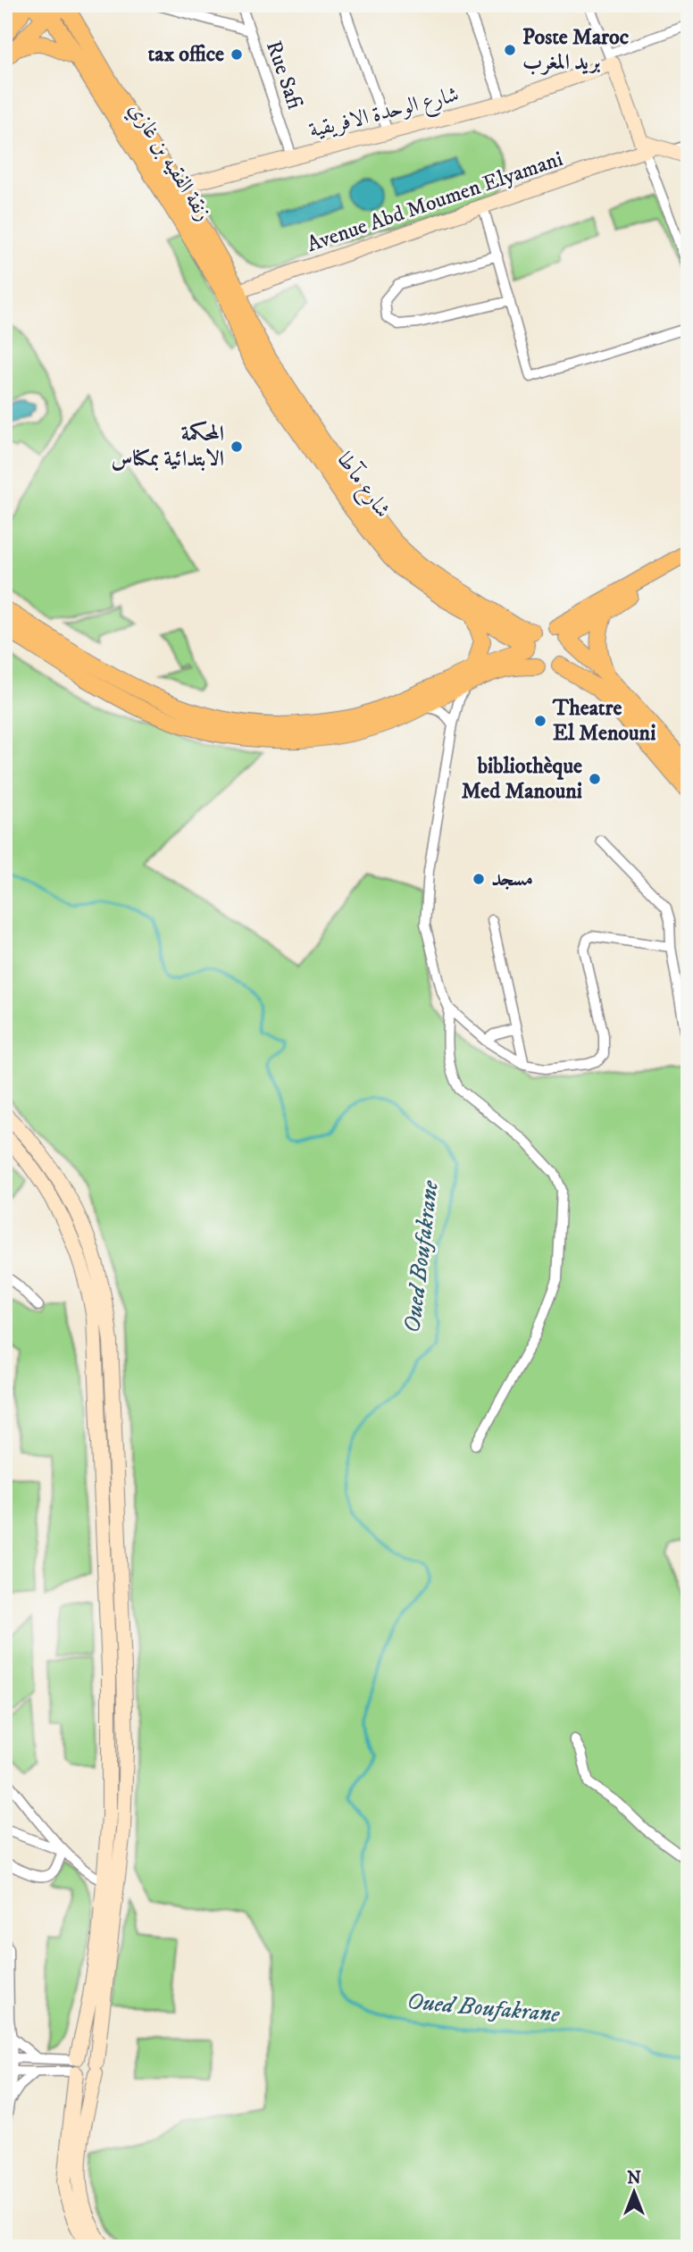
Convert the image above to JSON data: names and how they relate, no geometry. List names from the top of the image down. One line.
{"streets":{"main road":["شارع الوحدة الافريقية","زنقة الفقيه بن غازي","Avenue Abd Moumen Elyamani","شارع مآطا"],"street":["Rue Safi"]},"crossings":[["Rue Safi","شارع الوحدة الافريقية"],["شارع الوحدة الافريقية","زنقة الفقيه بن غازي"],["زنقة الفقيه بن غازي","Avenue Abd Moumen Elyamani"],["زنقة الفقيه بن غازي","شارع مآطا"],["Avenue Abd Moumen Elyamani","شارع مآطا"]],"water":["Oued Boufakrane"],"places":["Poste Maroc بريد المغرب","tax office","المحكمة الابتدائية بمكناس","Theatre El Menouni","bibliothèque Med Manouni","مسجد"],"north":"top"}
